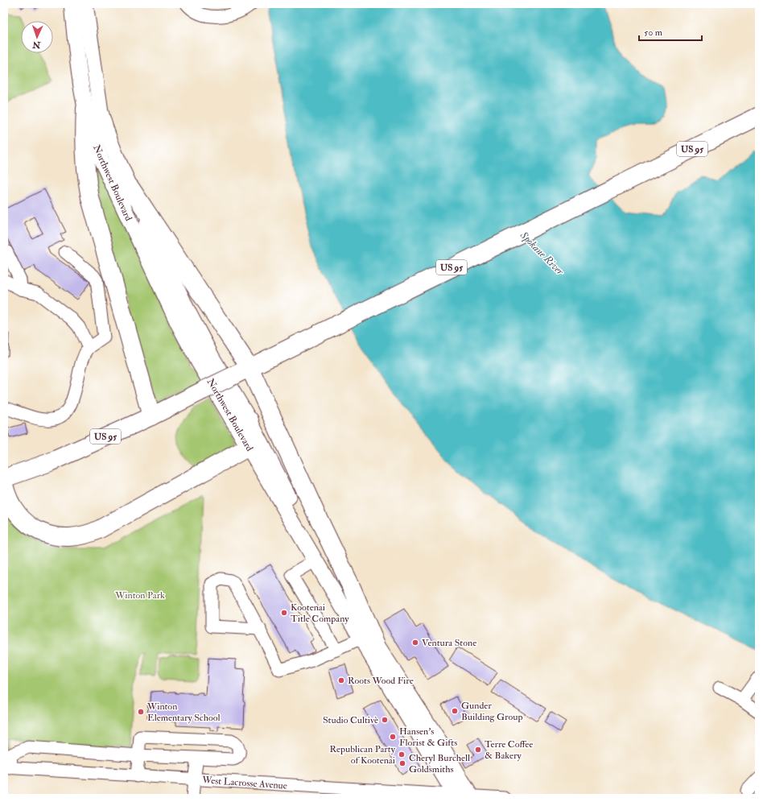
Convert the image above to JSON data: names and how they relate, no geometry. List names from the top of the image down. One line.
{"streets":{"highway":["US 95"],"main road":["Northwest Boulevard"],"street":["West Lacrosse Avenue"]},"crossings":[["Northwest Boulevard","West Lacrosse Avenue"]],"water":["Spokane River"],"parks":["Winton Park"],"places":["Kootenai Title Company","Ventura Stone","Roots Wood Fire","Gunder Building Group","Winton Elementary School","Studio Cultivè","Hansen's Florist & Gifts","Terre Coffee & Bakery","Republican Party of Kootenai","Cheryl Burchell Goldsmiths"],"scale_bar":"50 m","north":"bottom"}
